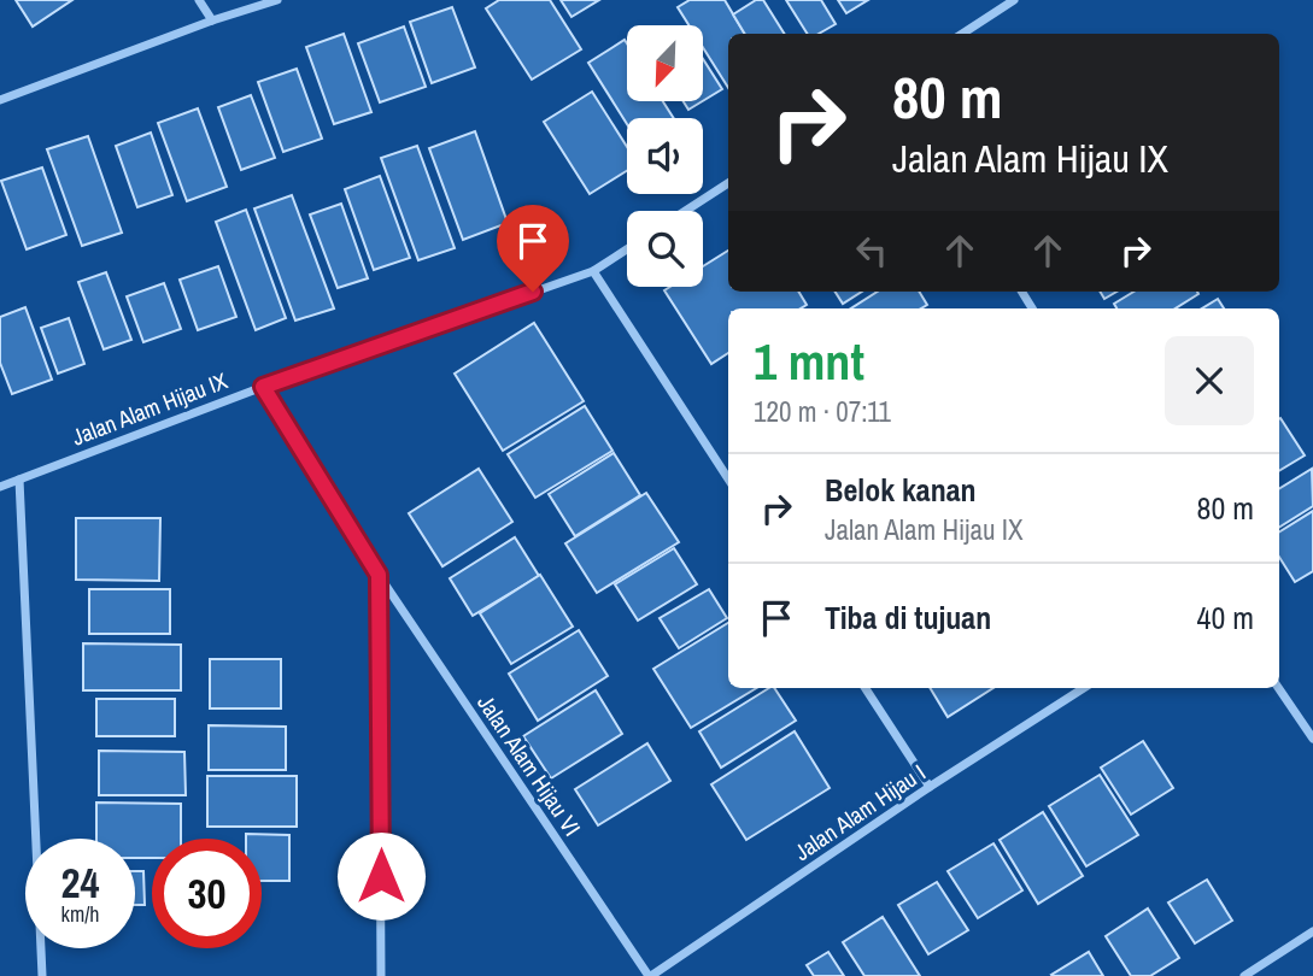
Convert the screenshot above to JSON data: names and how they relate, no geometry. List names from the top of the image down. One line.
{"streets":{"street":["Jalan Alam Hijau IX","Jalan Alam Hijau VI","Jalan Alam Hijau I"]},"crossings":[["Jalan Alam Hijau IX","Jalan Alam Hijau VI"],["Jalan Alam Hijau VI","Jalan Alam Hijau I"]],"north":"bottom left","page":{"turn":["80 m","Jalan Alam Hijau IX"],"heading":["1 mnt","120 m · 07:11"],"list":[{"name":"Belok kanan","note":"Jalan Alam Hijau IX","value":"80 m"},{"name":"Tiba di tujuan","value":"40 m"}],"speed":"24 km/h","limit":"30"}}
